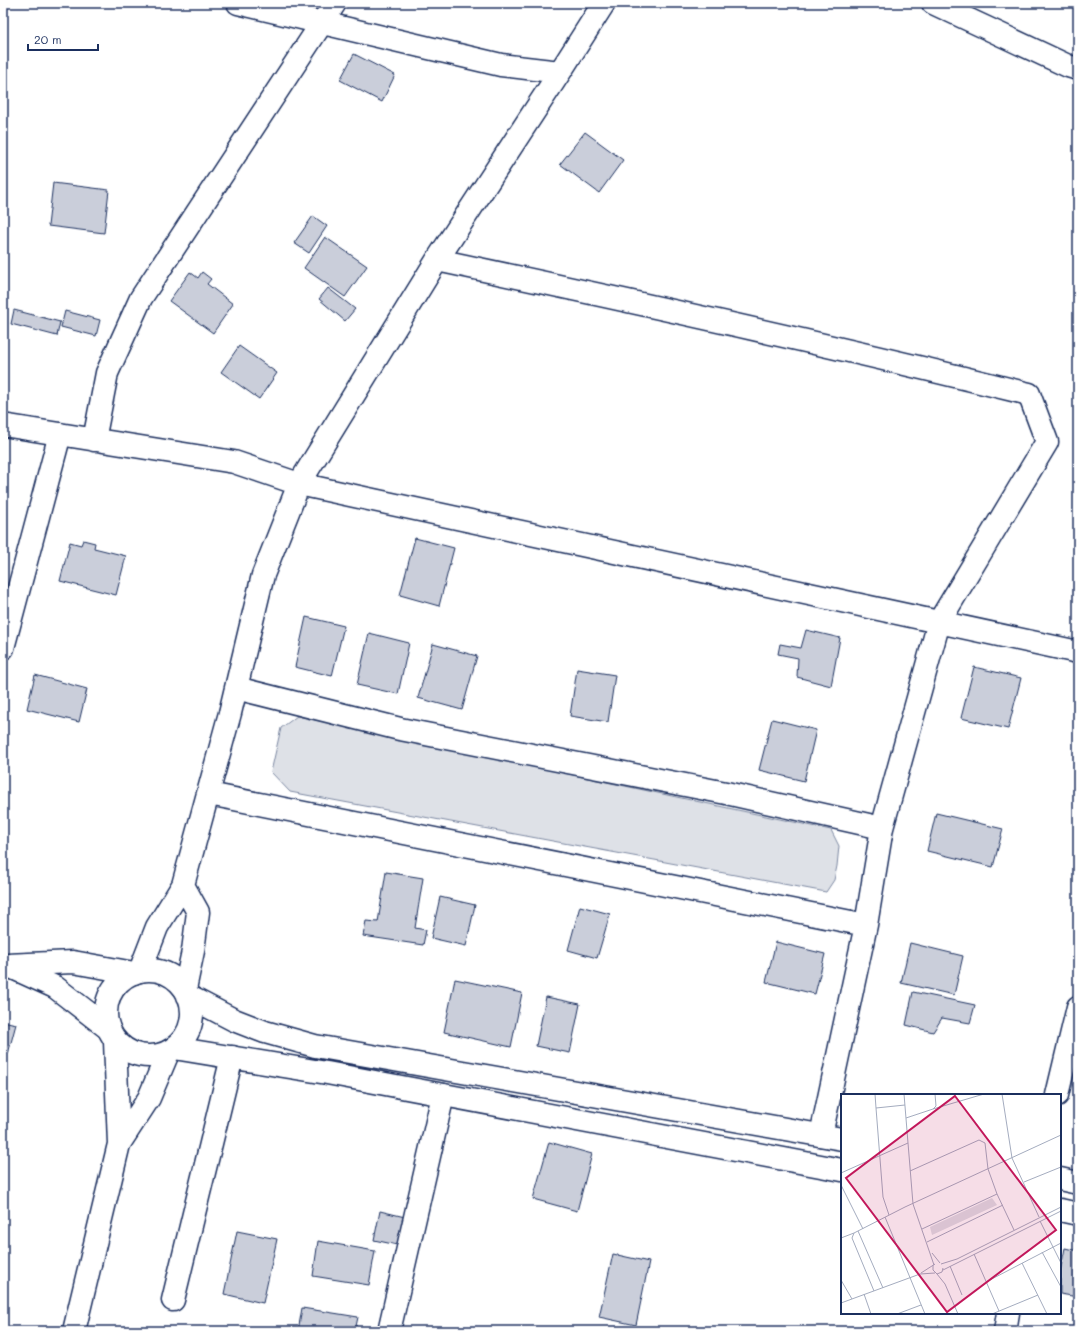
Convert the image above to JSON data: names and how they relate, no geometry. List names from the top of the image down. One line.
{"scale_bar":"20 m"}
